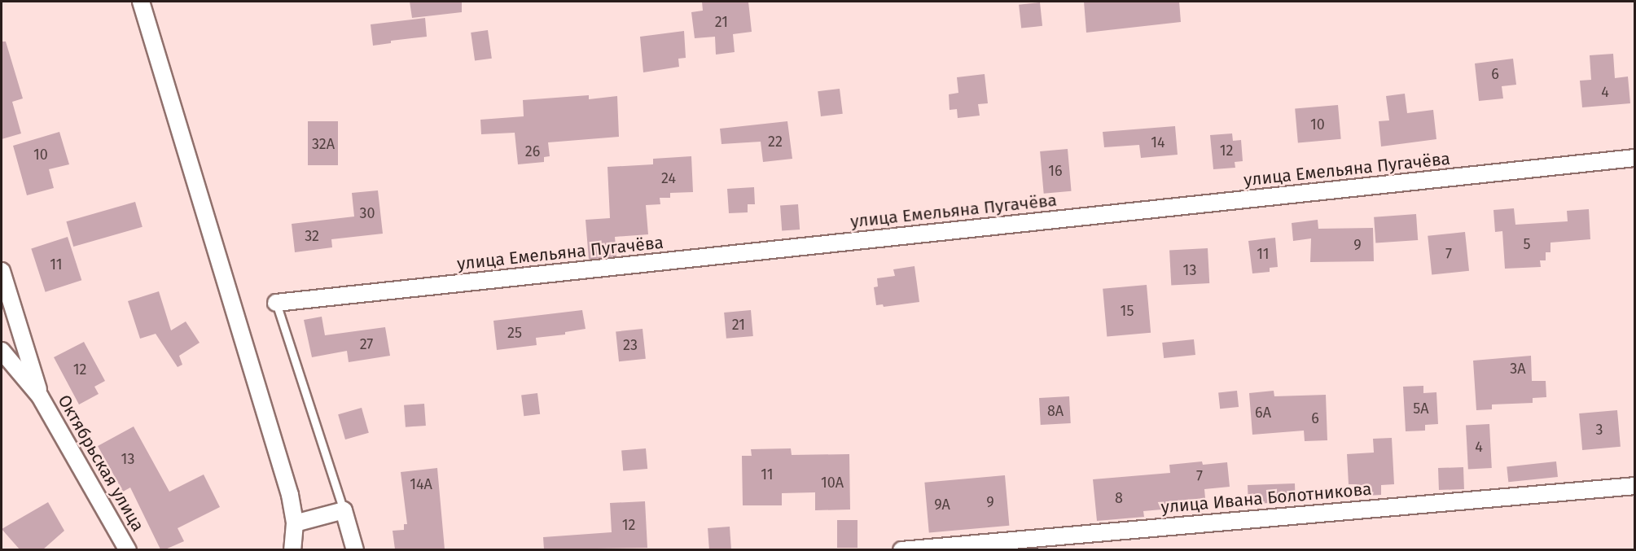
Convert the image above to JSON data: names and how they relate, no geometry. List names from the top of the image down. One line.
{"streets":{"street":["улица Емельяна Пугачёва","Октябрьская улица","улица Ивана Болотникова"]},"house_numbers":["21","6","4","10","22","14","32А","12","26","10","16","24","30","32","5","9","11","7","11","13","15","21","25","27","23","3А","12","5А","8А","6А","6","3","4","13","11","7","10А","14А","8","9","9А","12"]}
